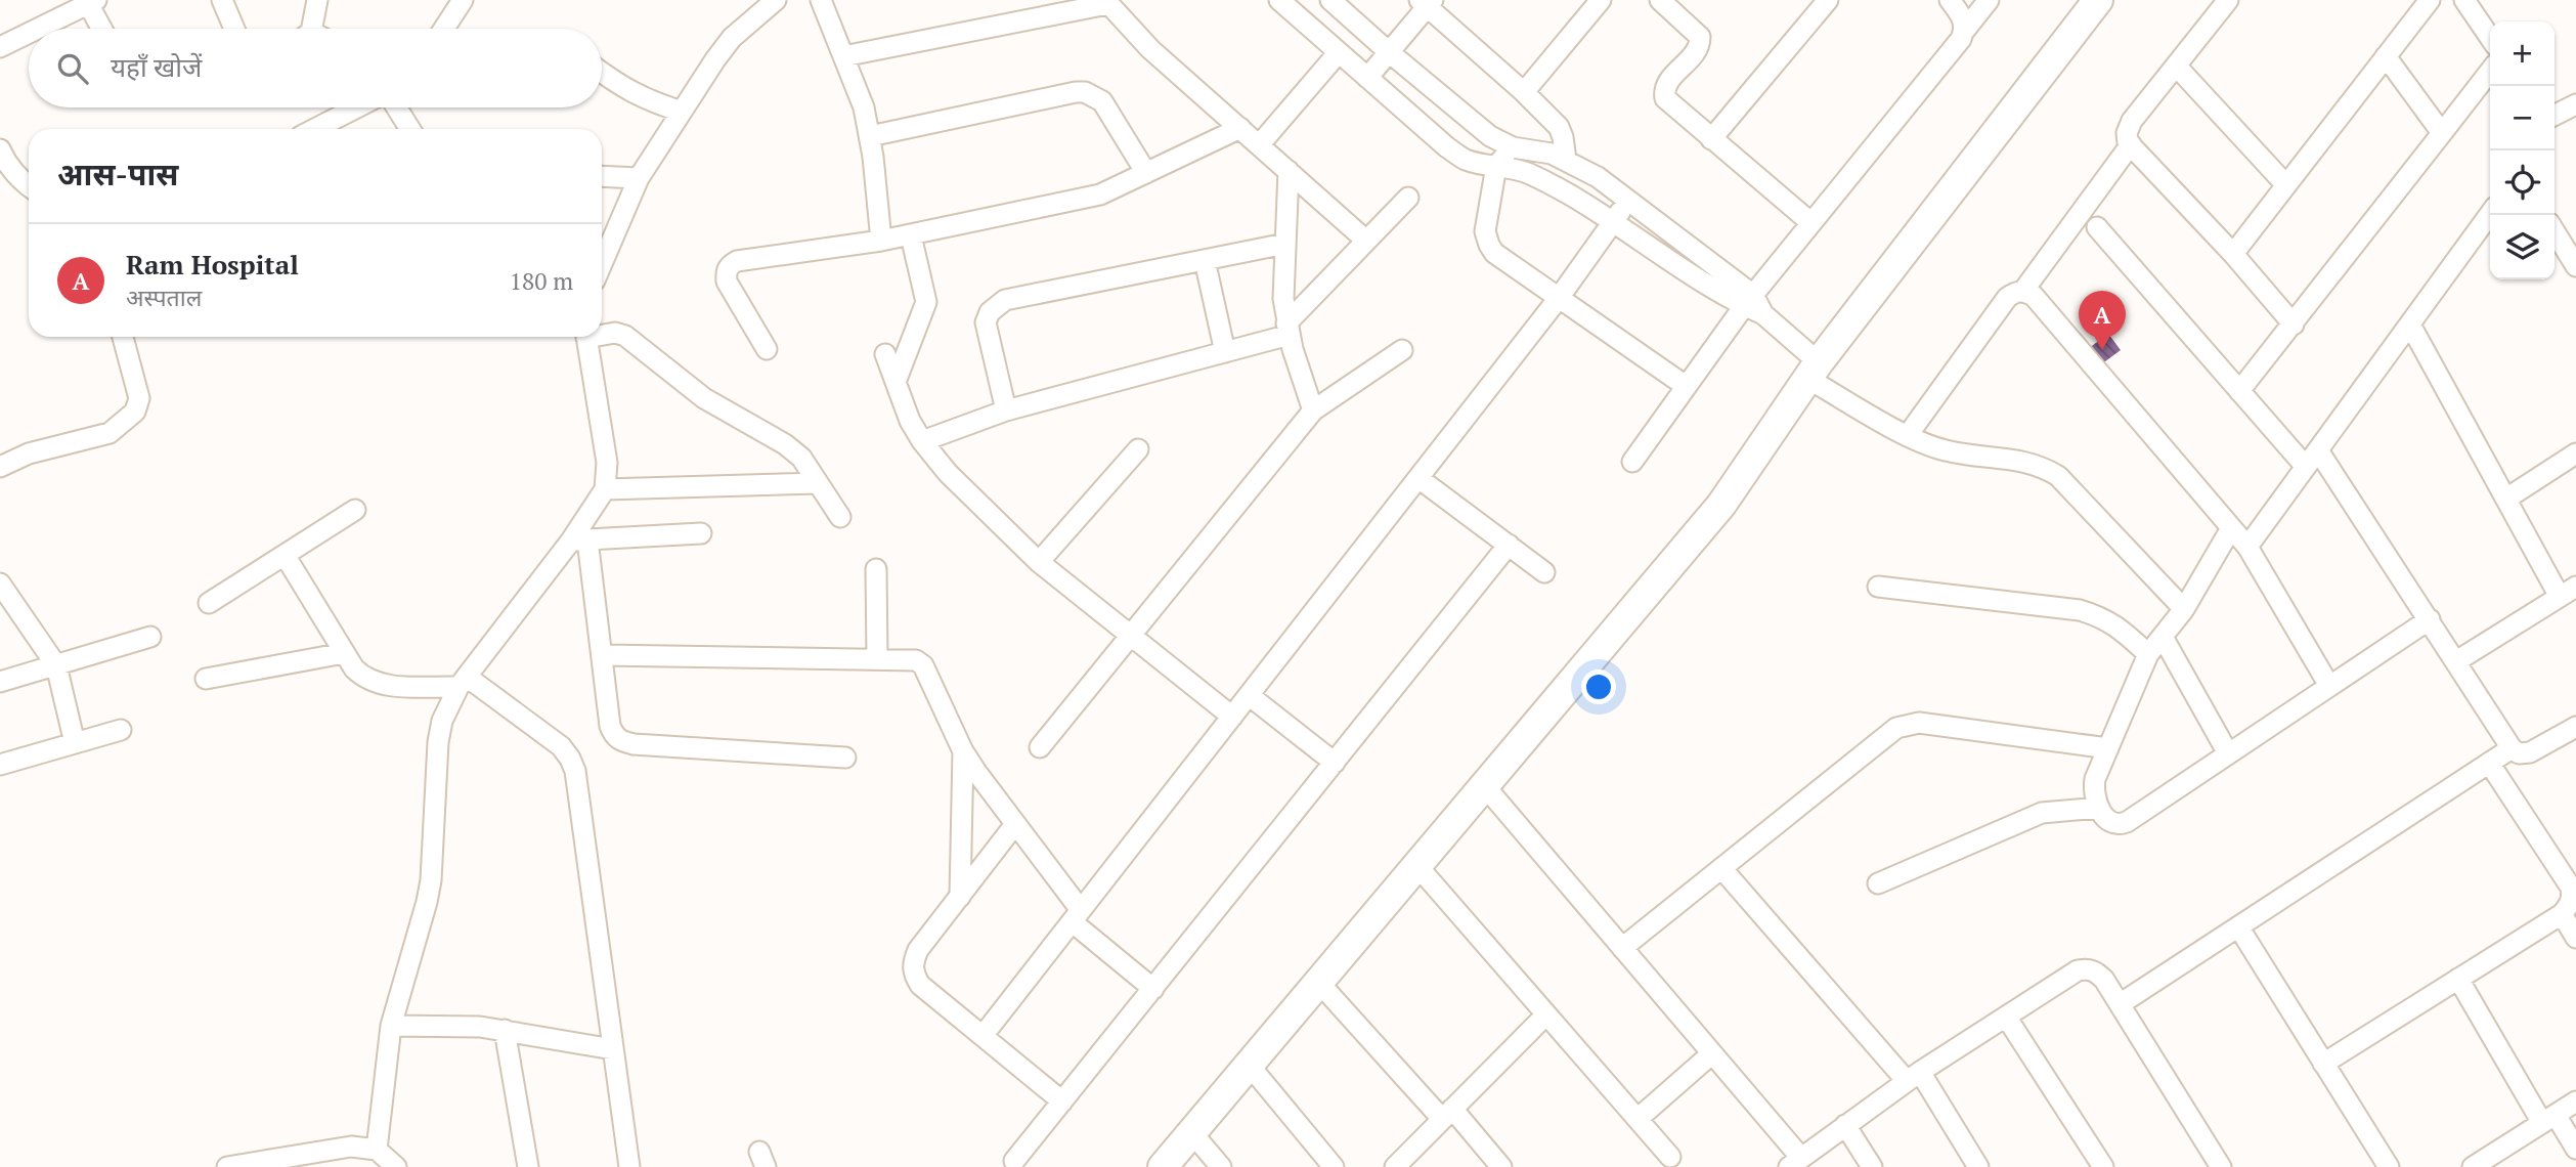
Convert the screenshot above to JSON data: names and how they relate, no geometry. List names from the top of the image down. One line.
{"page":{"map_buttons":["+","−"],"search":"यहाँ खोजें","heading":"आस-पास","list":[{"mark":"A","name":"Ram Hospital","note":"अस्पताल","value":"180 m"}],"pins":"A"}}
